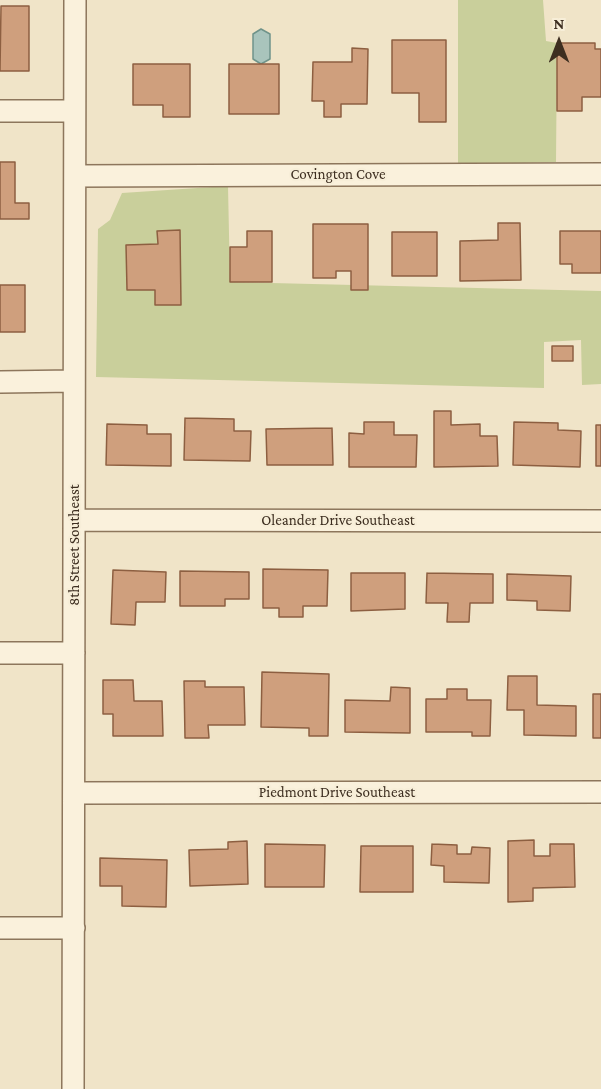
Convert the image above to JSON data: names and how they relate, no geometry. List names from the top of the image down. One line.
{"streets":{"street":["Covington Cove","Oleander Drive Southeast","8th Street Southeast","Piedmont Drive Southeast"]},"crossings":[["Covington Cove","8th Street Southeast"],["Oleander Drive Southeast","8th Street Southeast"],["8th Street Southeast","Piedmont Drive Southeast"]],"north":"top"}
